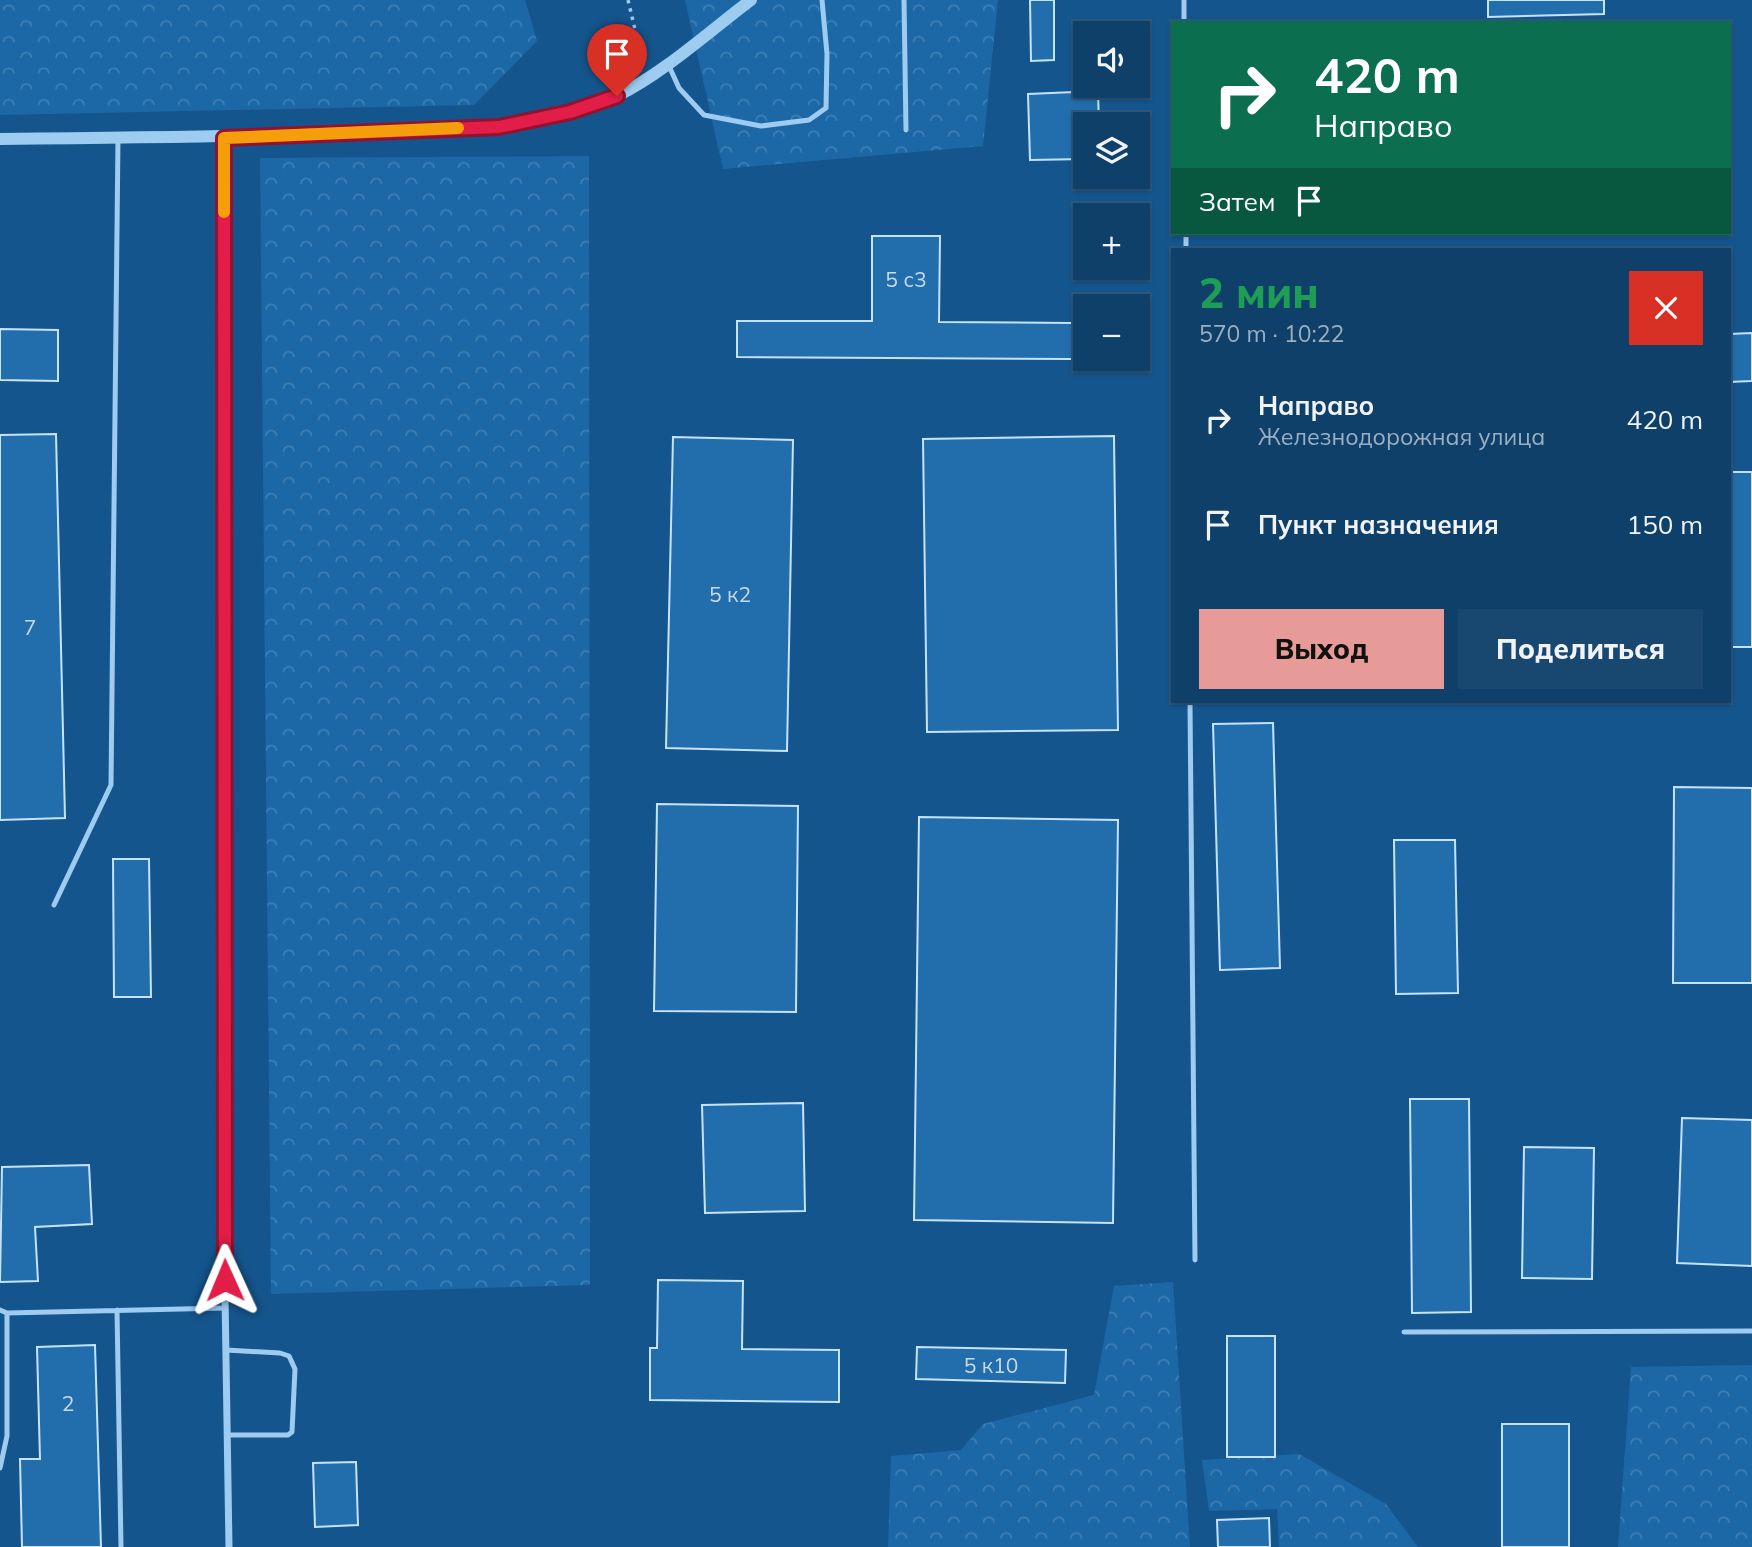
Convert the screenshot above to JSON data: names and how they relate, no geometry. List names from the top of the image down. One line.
{"house_numbers":["5 с3","5 к2","7","5 к10","2"],"page":{"map_buttons":["+","−"],"turn":["420 m","Направо"],"then":"Затем","heading":["2 мин","570 m · 10:22"],"list":[{"name":"Направо","note":"Железнодорожная улица","value":"420 m"},{"name":"Пункт назначения","value":"150 m"}],"buttons":["Выход","Поделиться"]}}
